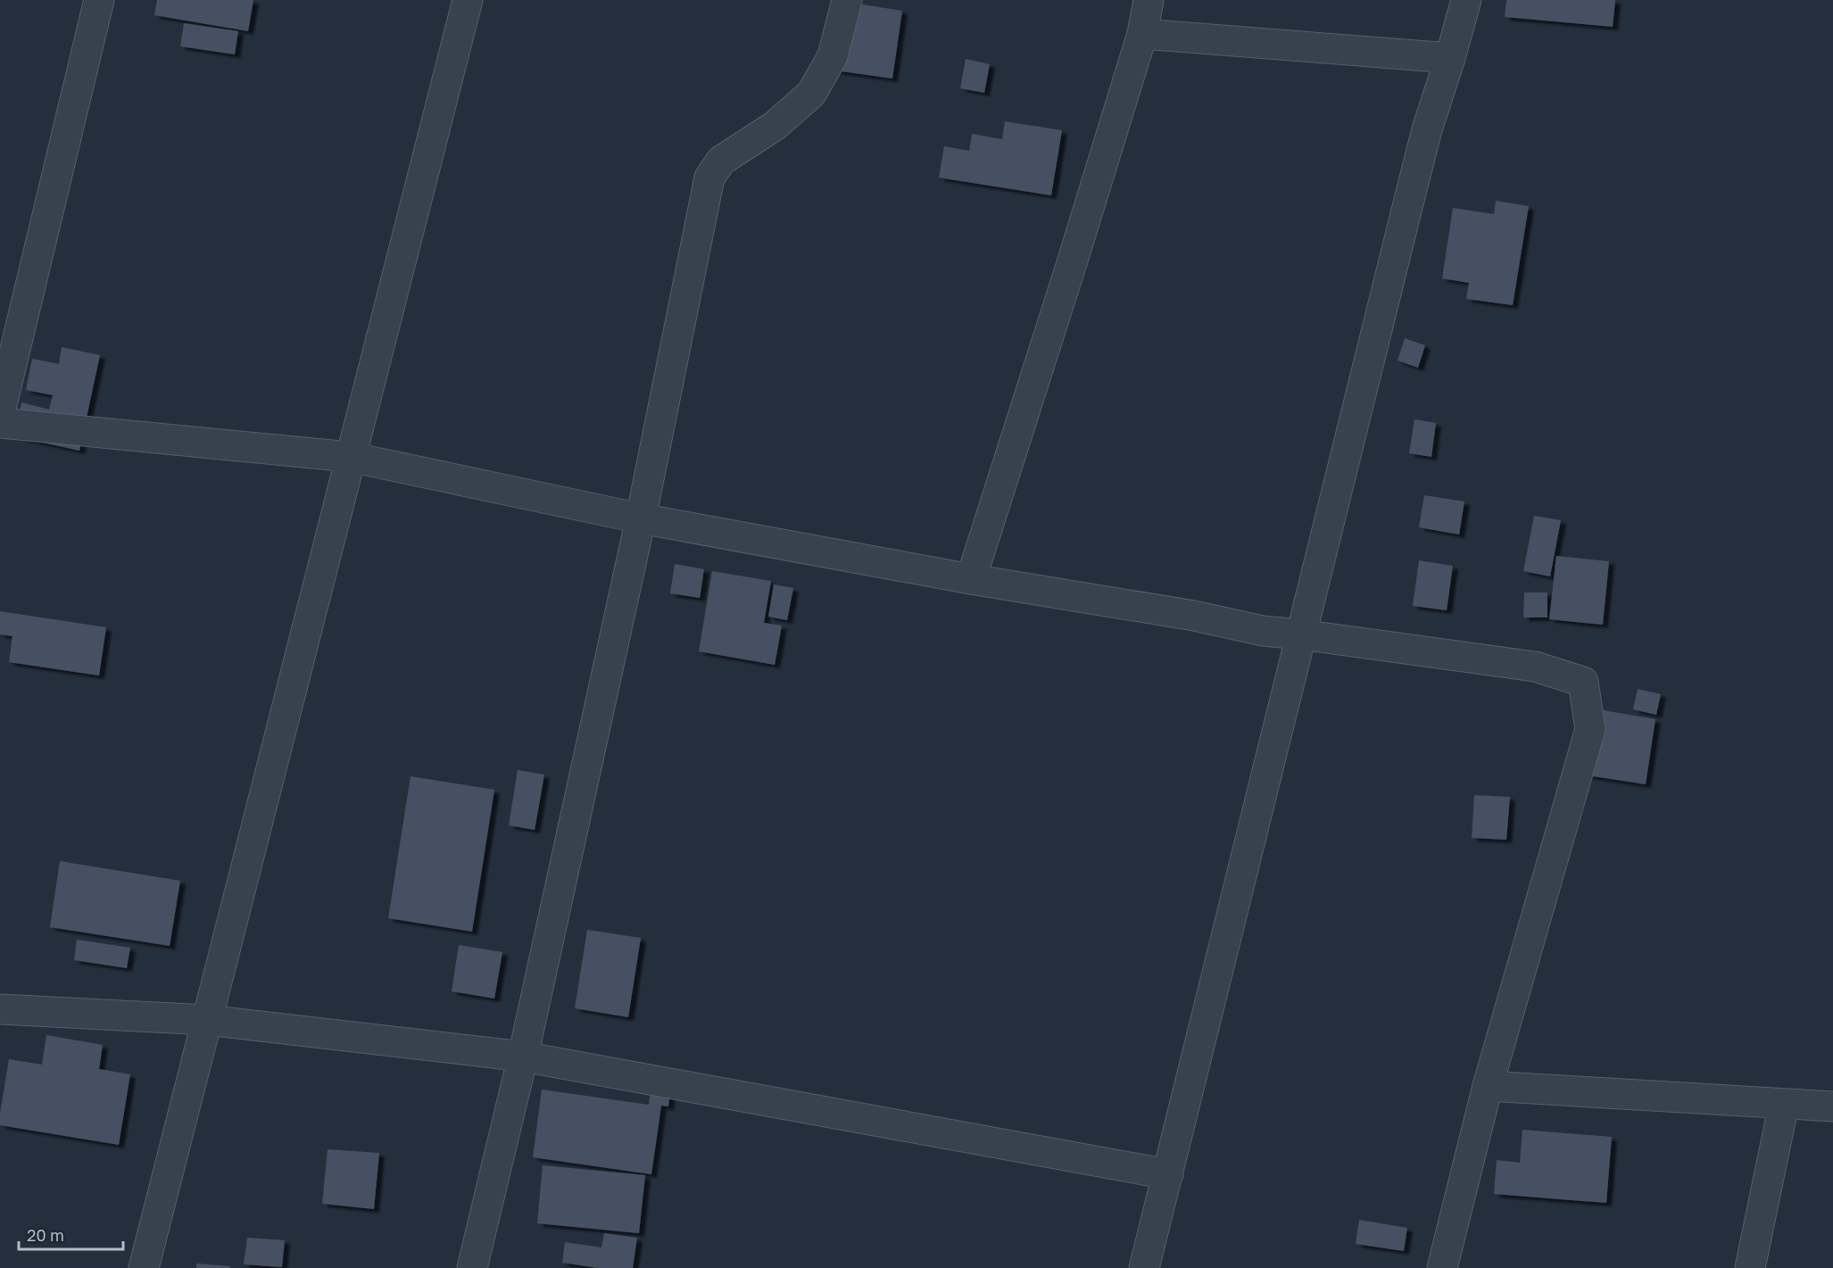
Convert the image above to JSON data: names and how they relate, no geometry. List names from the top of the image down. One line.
{"scale_bar":"20 m"}
